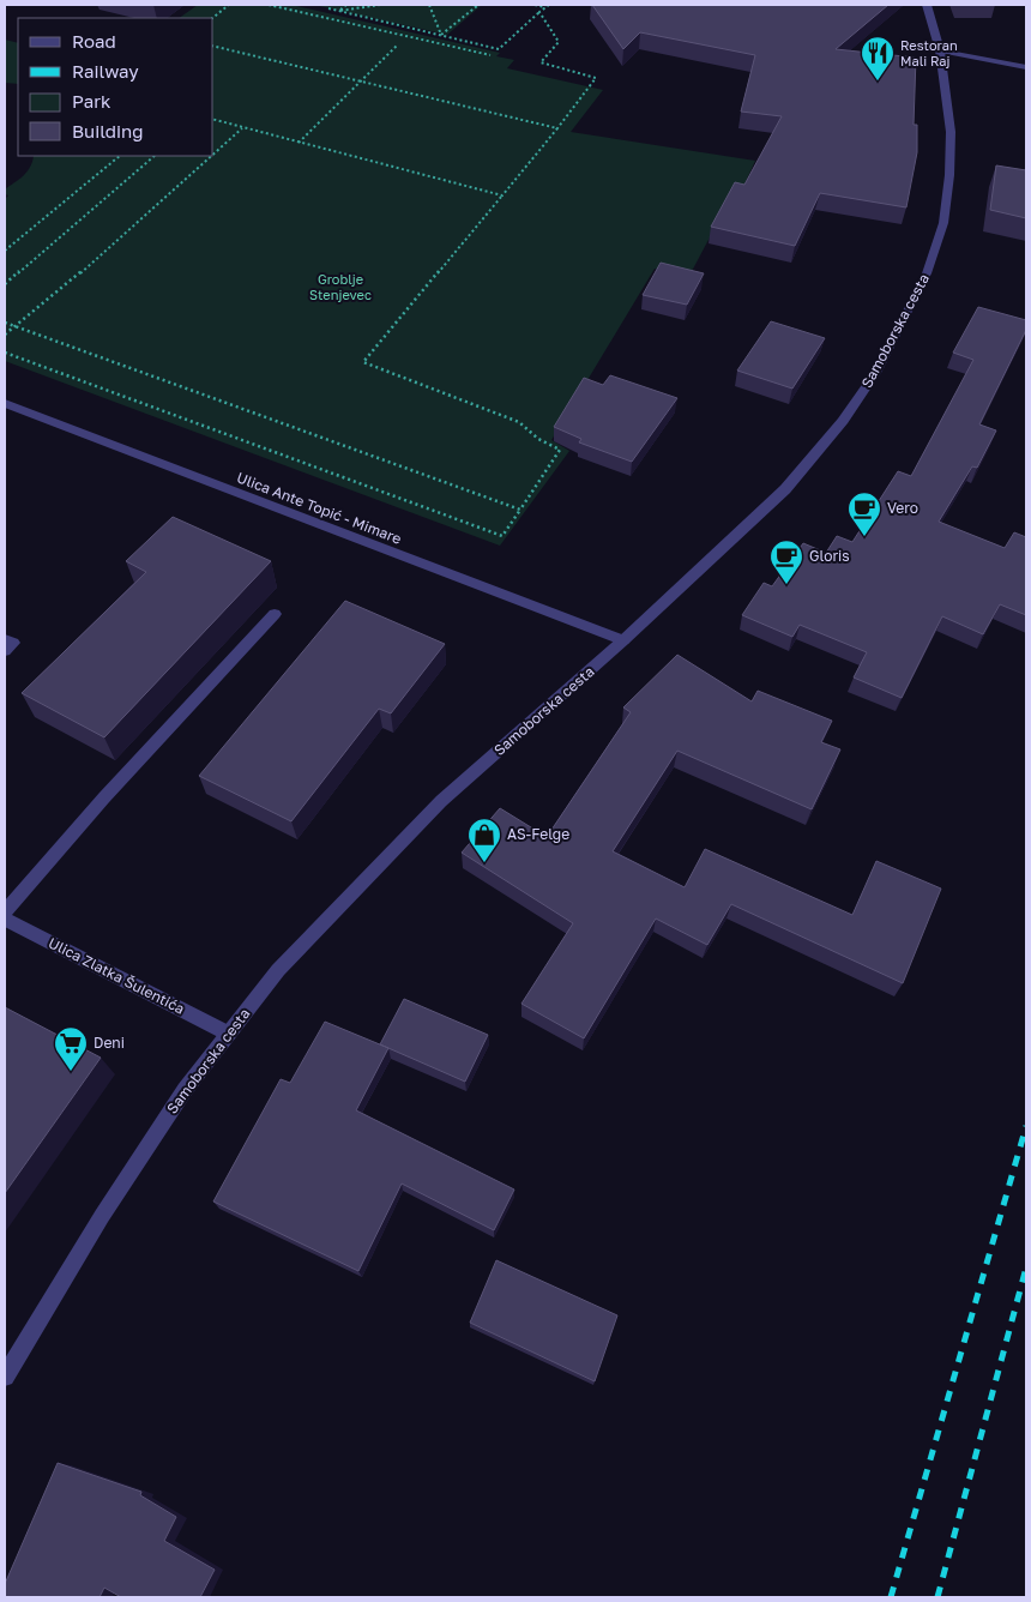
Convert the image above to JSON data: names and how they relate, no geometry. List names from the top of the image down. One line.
{"streets":{"street":["Samoborska cesta","Ulica Ante Topić - Mimare","Ulica Zlatka Šulentića"]},"crossings":[["Samoborska cesta","Ulica Ante Topić - Mimare"],["Samoborska cesta","Ulica Zlatka Šulentića"]],"parks":["Groblje Stenjevec"],"places":{"restaurant":["Restoran Mali Raj"],"cafe":["Vero","Gloris"],"shop":["AS-Felge"],"supermarket":["Deni"]},"legend":["Road","Railway","Park","Building"]}
